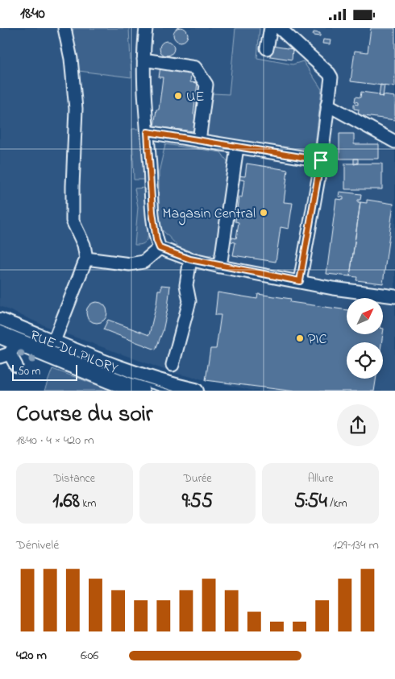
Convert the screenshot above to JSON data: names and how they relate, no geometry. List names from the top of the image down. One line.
{"streets":{"main road":["RUE DU PILORY"]},"places":["UE","Magasin Central","PIC"],"scale_bar":"50 m","north":"top right","page":{"status":"18:40","scale":"50 m","heading":["Course du soir","18:40 · 4 × 420 m"],"stats":[["Distance","1.68 km"],["Durée","9:55"],["Allure","5:54 /km"]],"chart":["Dénivelé","129–134 m"],"list":[{"name":"420 m","note":"6:06"}]}}
